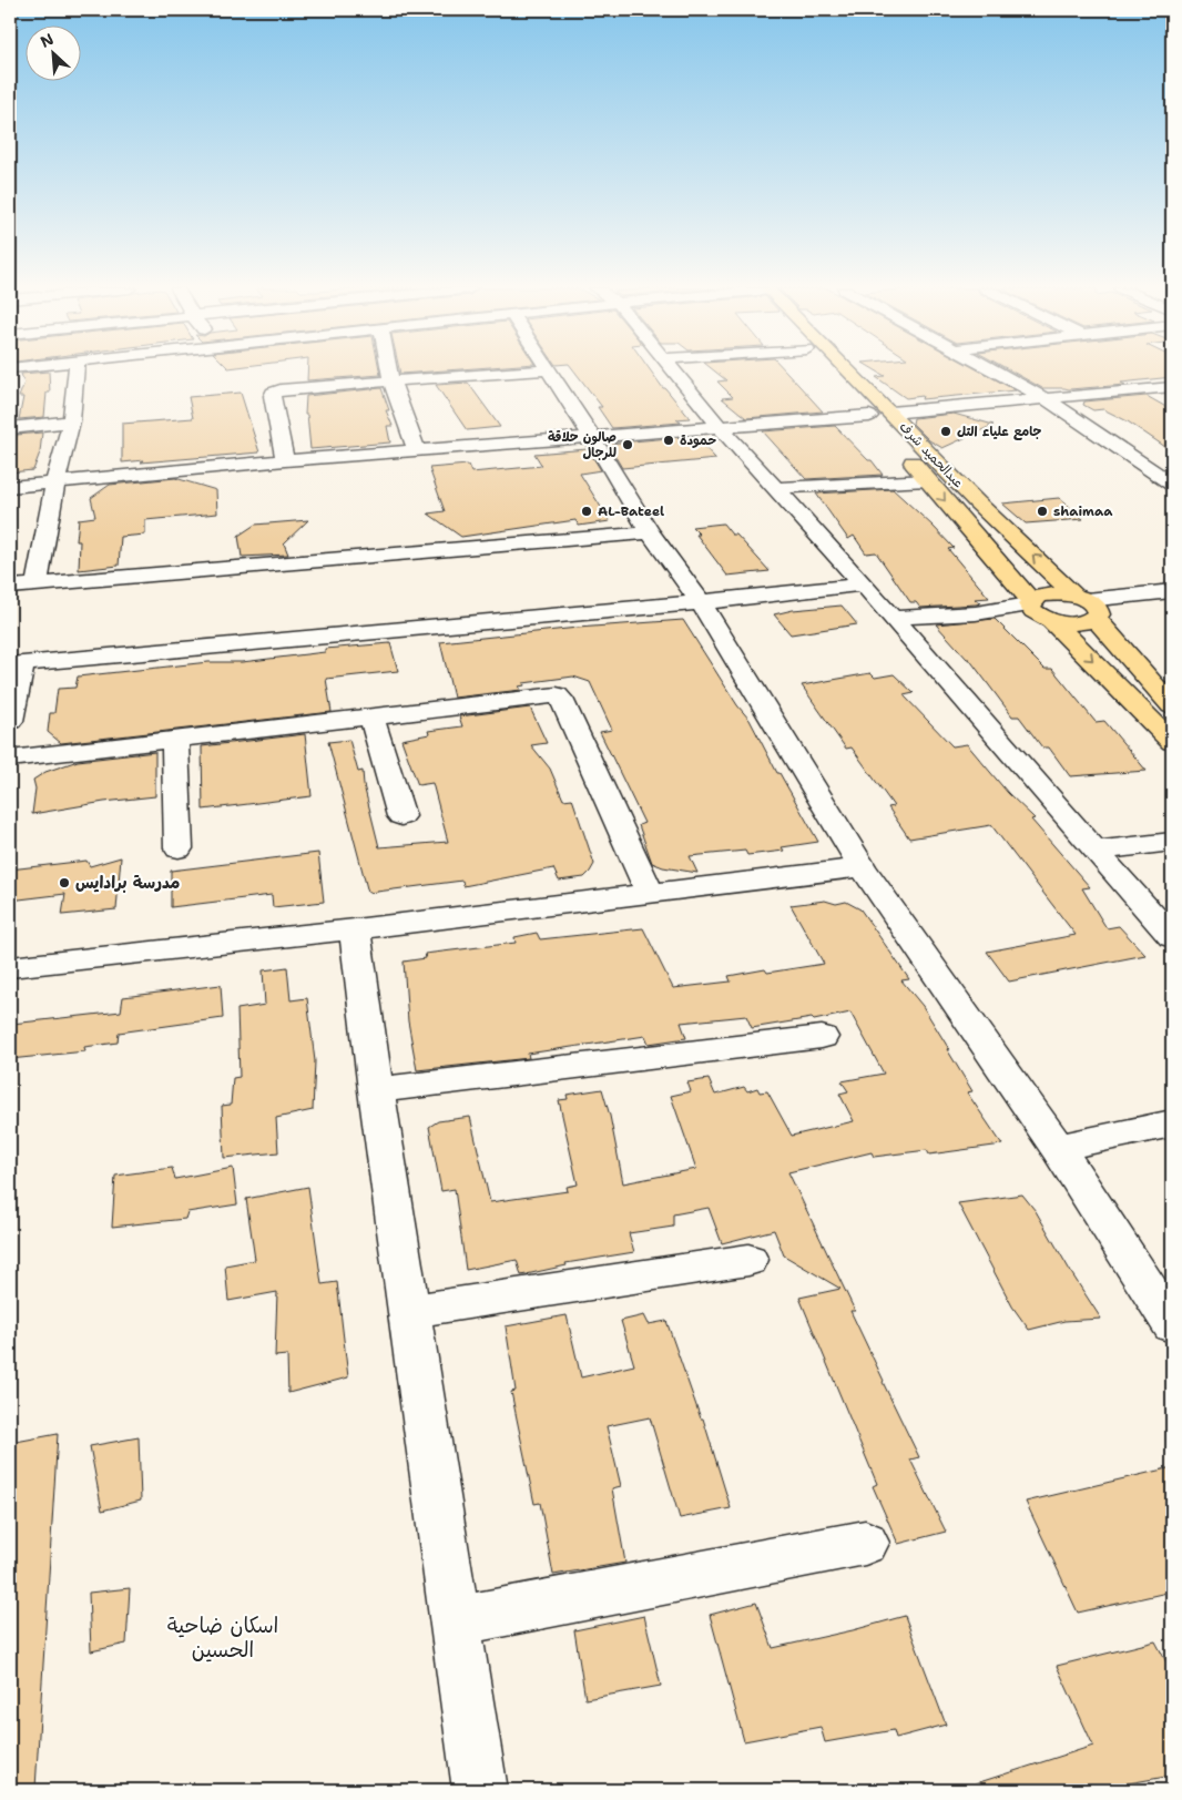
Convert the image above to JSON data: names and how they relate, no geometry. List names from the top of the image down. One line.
{"streets":{"main road":["عبدالحميد شرف"]},"districts":["اسكان ضاحية الحسين"],"places":["جامع علياء التل","حمودة","صالون حلاقة للرجال","AL-Bateel","shaimaa","مدرسة برادايس"],"north":"top left"}
